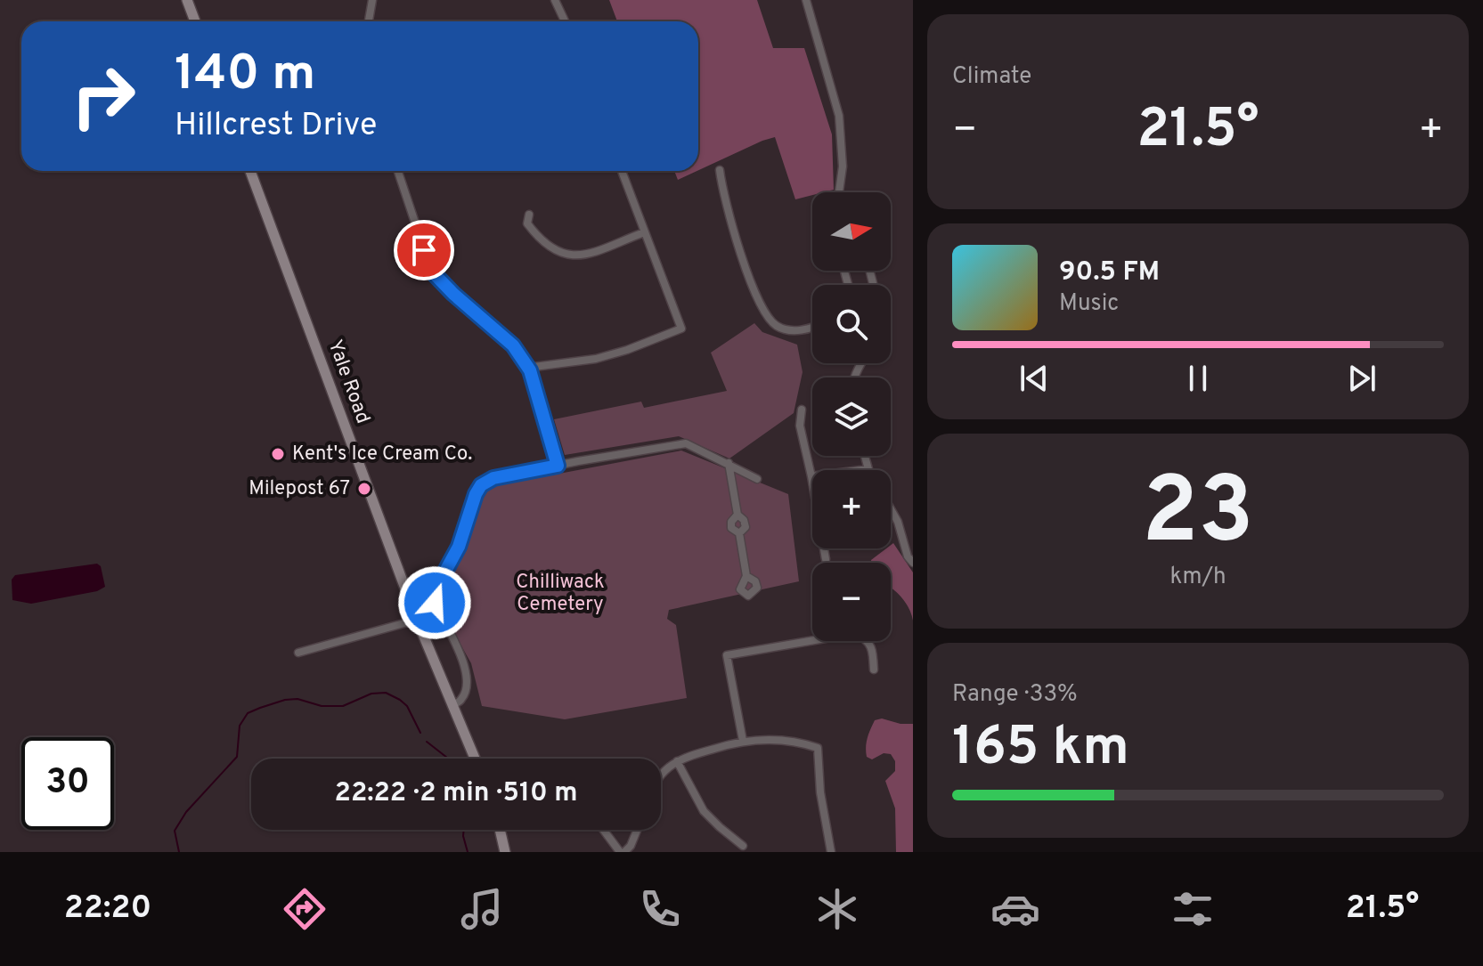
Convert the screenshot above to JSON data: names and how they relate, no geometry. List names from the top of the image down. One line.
{"streets":{"main road":["Yale Road"]},"parks":["Chilliwack Cemetery"],"places":["Kent's Ice Cream Co.","Milepost 67"],"north":"right","page":{"tile":["Climate",["23","km/h"],["Range · 33%","165 km"]],"turn":["140 m","Hillcrest Drive"],"heat":["−","21.5°","+"],"map_buttons":["+","−"],"song":["90.5 FM","Music"],"limit":"30","trip":"22:22 · 2 min · 510 m","tabs":["22:20","21.5°"]}}
